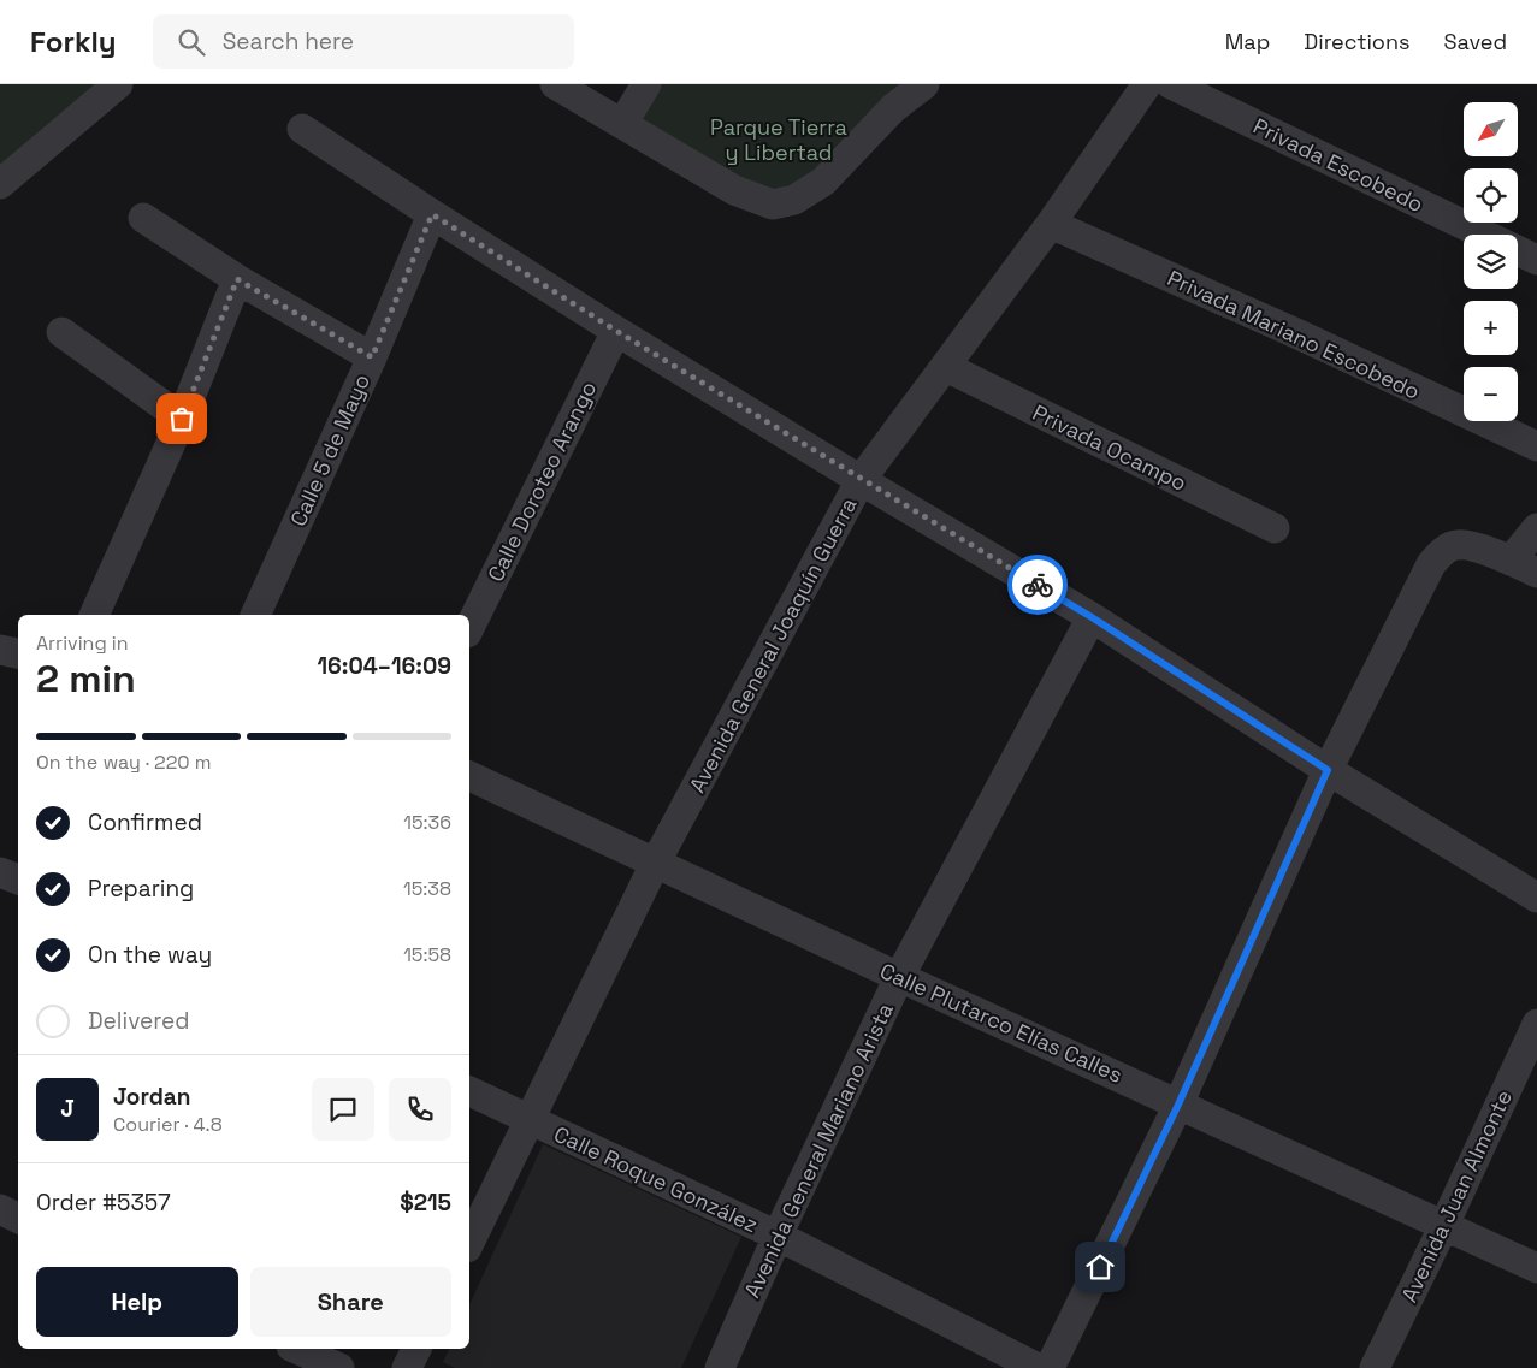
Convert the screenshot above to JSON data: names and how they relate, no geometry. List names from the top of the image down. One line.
{"streets":{"street":["Privada Escobedo","Privada Mariano Escobedo","Privada Ocampo","Calle 5 de Mayo","Calle Doroteo Arango","Avenida General Joaquín Guerra","Calle Plutarco Elías Calles","Avenida General Mariano Arista","Calle Roque González","Avenida Juan Almonte"]},"crossings":[["Privada Mariano Escobedo","Avenida General Joaquín Guerra"],["Privada Ocampo","Avenida General Joaquín Guerra"],["Avenida General Joaquín Guerra","Calle Plutarco Elías Calles"],["Avenida General Joaquín Guerra","Calle Roque González"],["Calle Plutarco Elías Calles","Avenida General Mariano Arista"],["Calle Plutarco Elías Calles","Avenida Juan Almonte"],["Avenida General Mariano Arista","Calle Roque González"]],"parks":["Parque Tierra y Libertad"],"north":"bottom left","page":{"header":"Forkly","search":"Search here","nav":["Map","Directions","Saved"],"map_buttons":["+","−"],"heading":["2 min","Arriving in","16:04–16:09"],"panel":["Jordan","Courier · 4.8","Order #5357","$215"],"bar":"On the way · 220 m","list":[["Confirmed","15:36"],["Preparing","15:38"],["On the way","15:58"],"Delivered"],"round":"J","buttons":["Help","Share"]}}
